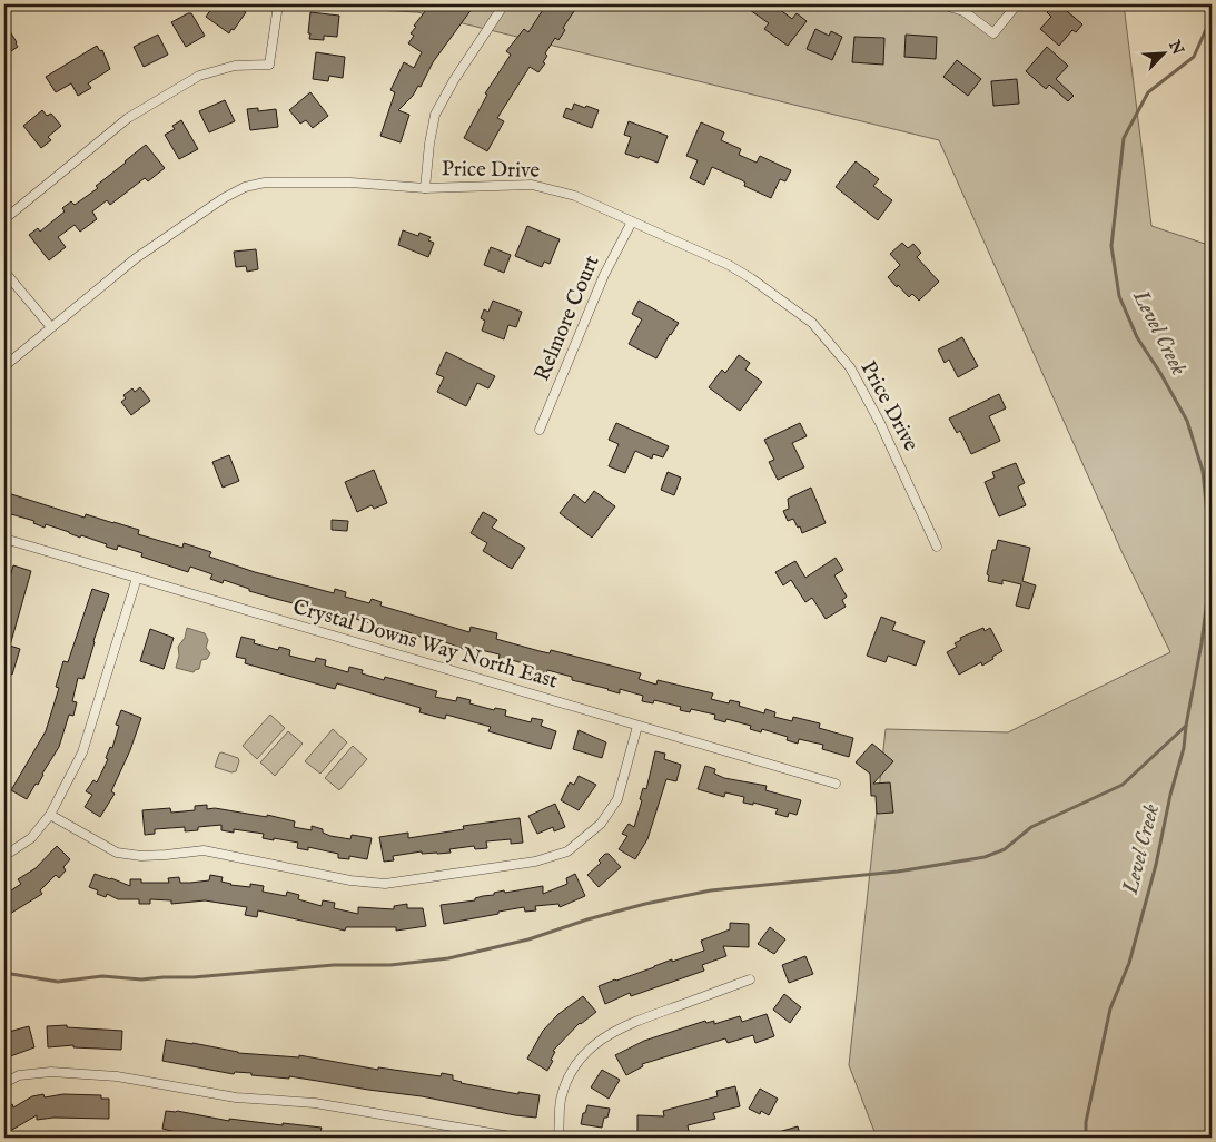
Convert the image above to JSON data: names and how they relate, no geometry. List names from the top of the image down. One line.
{"streets":{"street":["Price Drive","Relmore Court","Crystal Downs Way North East"]},"crossings":[["Price Drive","Relmore Court"]],"water":["Level Creek"],"north":"top right"}
